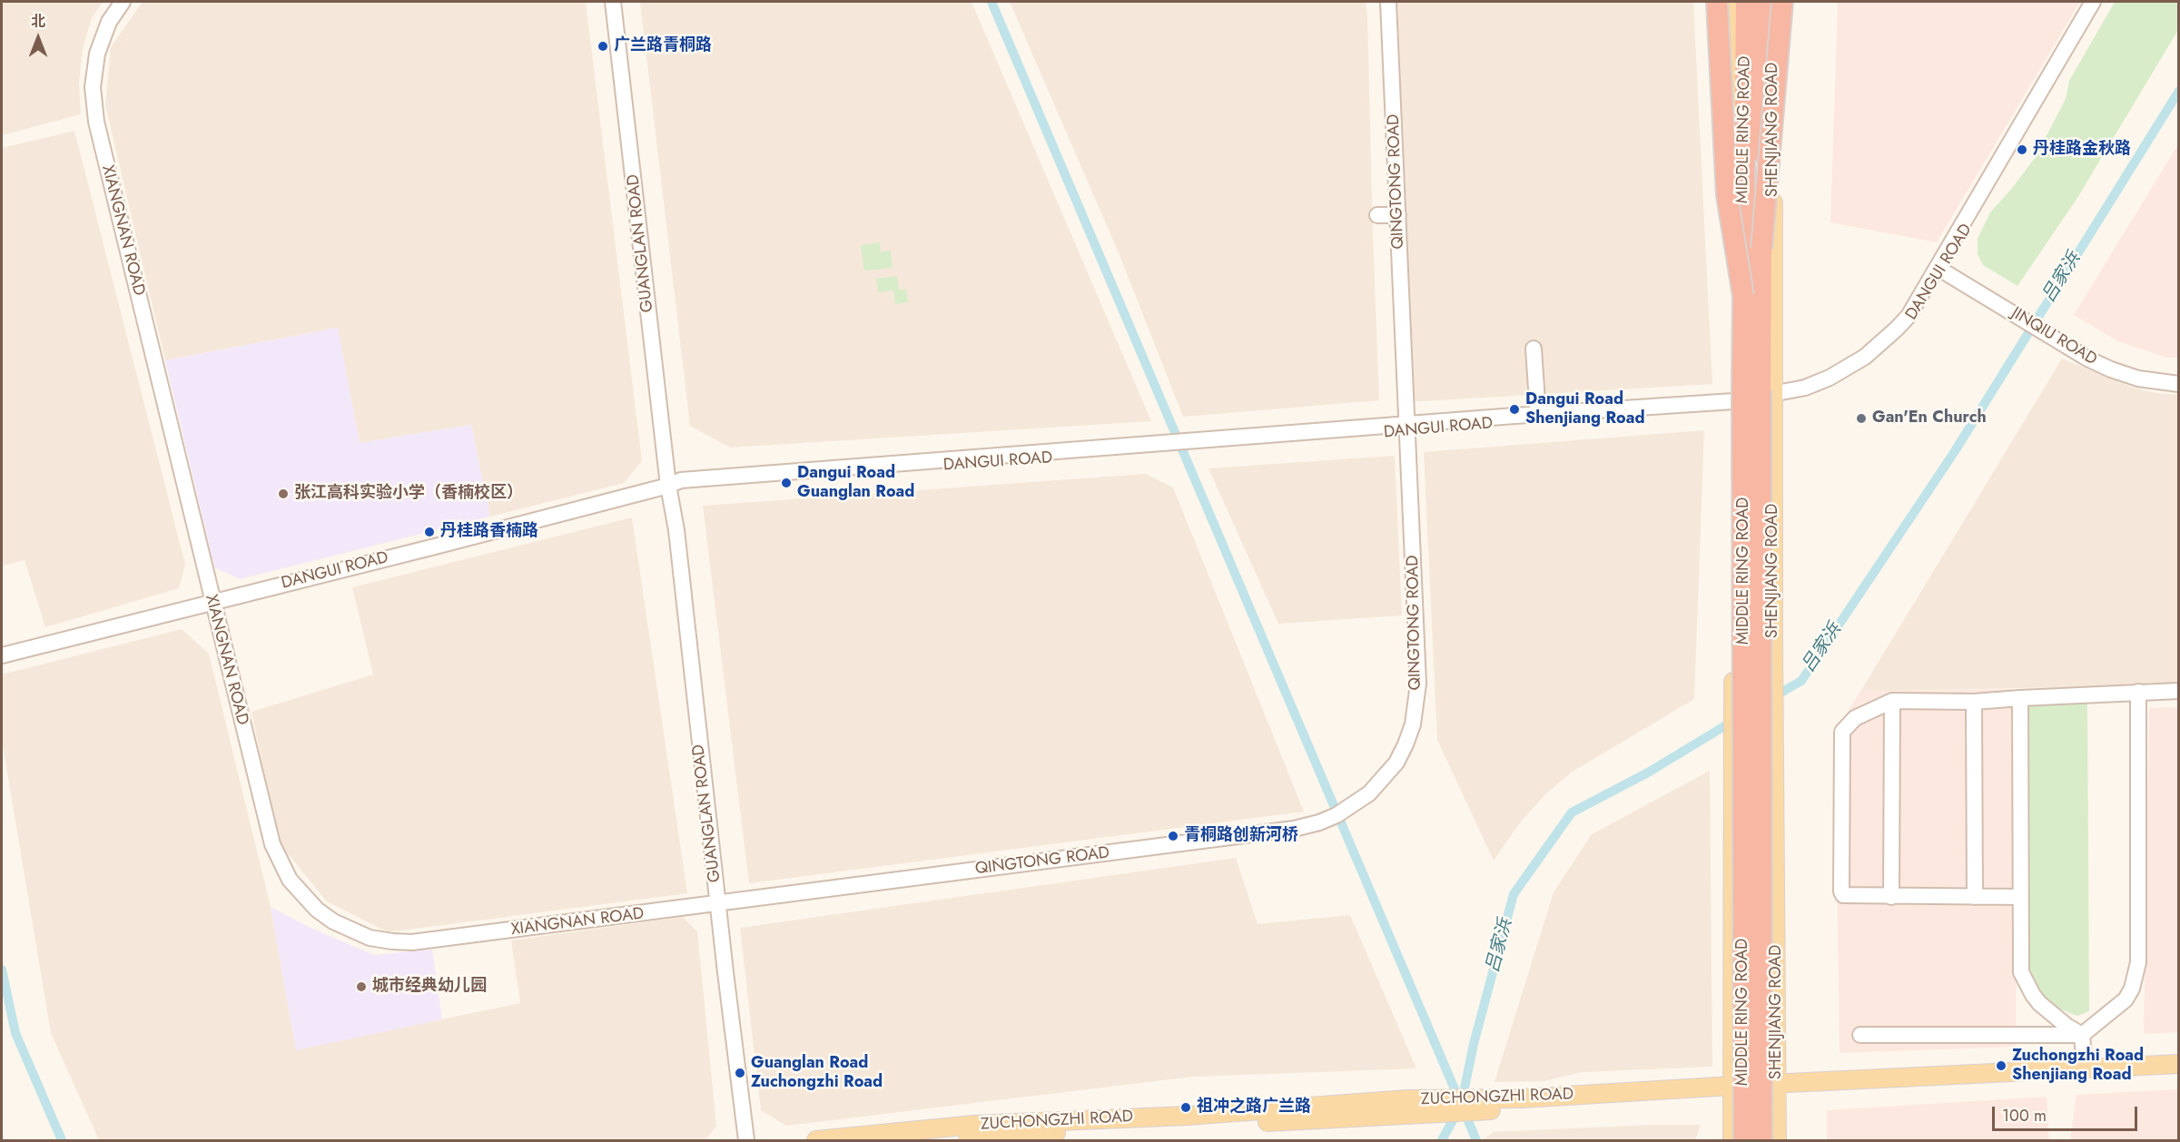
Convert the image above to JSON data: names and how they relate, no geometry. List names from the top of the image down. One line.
{"streets":{"highway":["MIDDLE RING ROAD"],"main road":["SHENJIANG ROAD","ZUCHONGZHI ROAD"],"street":["QINGTONG ROAD","XIANGNAN ROAD","GUANGLAN ROAD","DANGUI ROAD","JINQIU ROAD"]},"crossings":[["MIDDLE RING ROAD","DANGUI ROAD"],["SHENJIANG ROAD","DANGUI ROAD"],["SHENJIANG ROAD","ZUCHONGZHI ROAD"],["QINGTONG ROAD","XIANGNAN ROAD"],["QINGTONG ROAD","GUANGLAN ROAD"],["QINGTONG ROAD","DANGUI ROAD"],["XIANGNAN ROAD","GUANGLAN ROAD"],["XIANGNAN ROAD","DANGUI ROAD"],["GUANGLAN ROAD","DANGUI ROAD"],["DANGUI ROAD","JINQIU ROAD"]],"water":["吕家浜"],"places":["广兰路青桐路","丹桂路金秋路","Dangui Road Shenjiang Road","Gan'En Church","Dangui Road Guanglan Road","张江高科实验小学（香楠校区）","丹桂路香楠路","青桐路创新河桥","城市经典幼儿园","Zuchongzhi Road Shenjiang Road","Guanglan Road Zuchongzhi Road","祖冲之路广兰路"],"scale_bar":"100 m","north":"top"}
